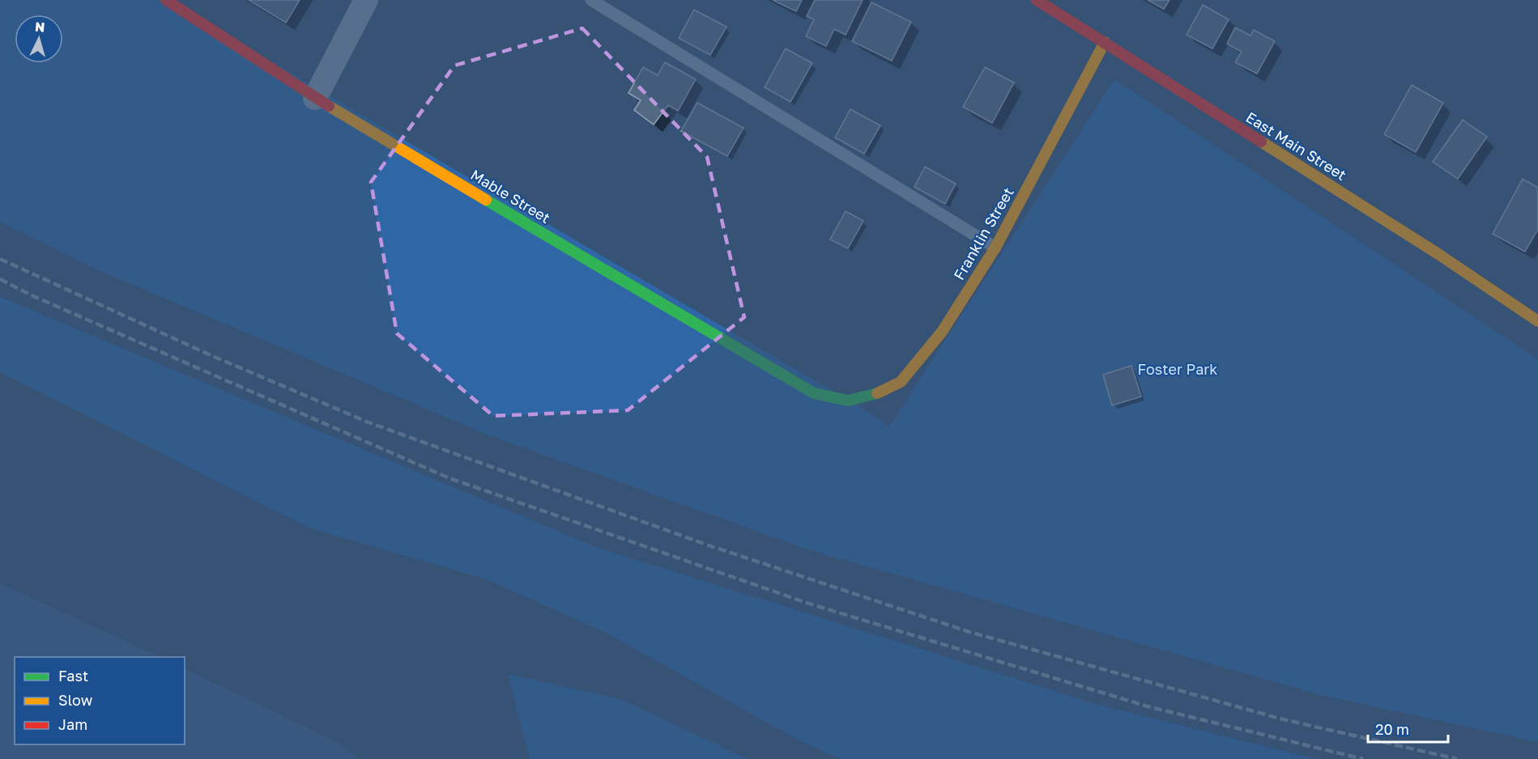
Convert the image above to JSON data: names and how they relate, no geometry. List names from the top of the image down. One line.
{"streets":{"street":["East Main Street","Mable Street","Franklin Street"]},"crossings":[["East Main Street","Franklin Street"],["Mable Street","Franklin Street"]],"parks":["Foster Park"],"legend":["Fast","Slow","Jam"],"scale_bar":"20 m","north":"top"}
